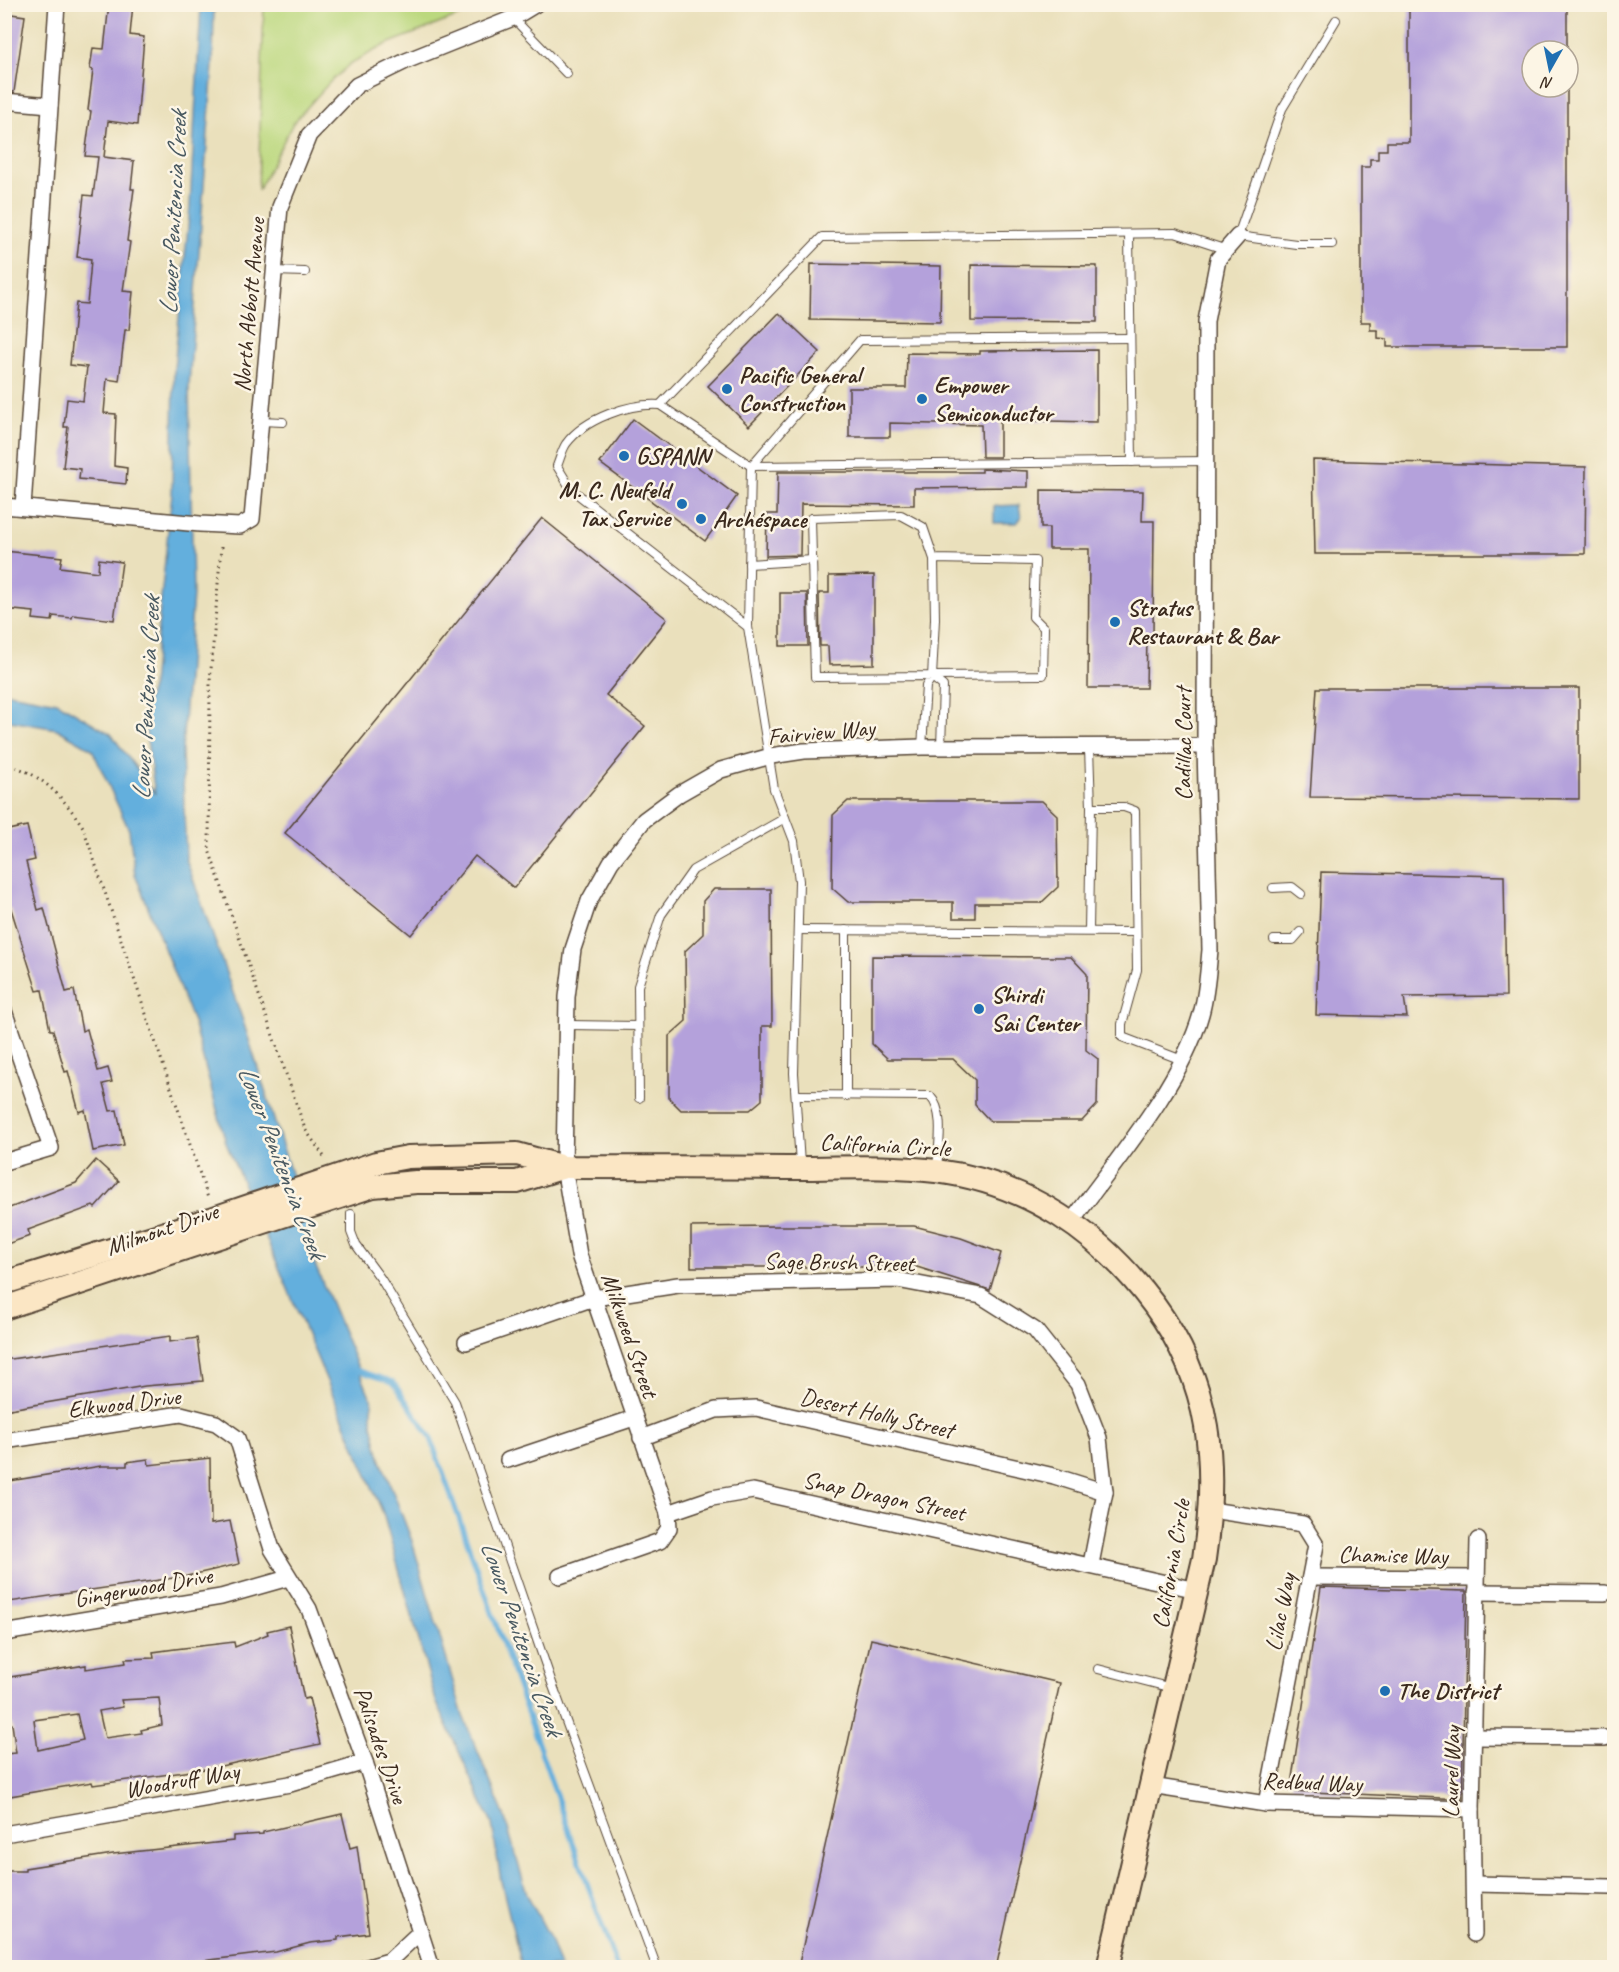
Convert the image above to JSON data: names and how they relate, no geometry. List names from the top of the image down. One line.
{"streets":{"street":["North Abbott Avenue","Fairview Way","Cadillac Court","California Circle","Milmont Drive","Sage Brush Street","Milkweed Street","Elkwood Drive","Desert Holly Street","Snap Dragon Street","Chamise Way","Gingerwood Drive","Lilac Way","Palisades Drive","Laurel Way","Woodruff Way","Redbud Way"]},"crossings":[["Fairview Way","Cadillac Court"],["Fairview Way","California Circle"],["Fairview Way","Milkweed Street"],["Cadillac Court","California Circle"],["California Circle","Milmont Drive"],["California Circle","Milkweed Street"],["California Circle","Snap Dragon Street"],["California Circle","Lilac Way"],["California Circle","Redbud Way"],["Sage Brush Street","Milkweed Street"],["Sage Brush Street","Desert Holly Street"],["Sage Brush Street","Snap Dragon Street"],["Milkweed Street","Desert Holly Street"],["Milkweed Street","Snap Dragon Street"],["Elkwood Drive","Gingerwood Drive"],["Elkwood Drive","Palisades Drive"],["Chamise Way","Lilac Way"],["Chamise Way","Laurel Way"],["Gingerwood Drive","Palisades Drive"],["Lilac Way","Redbud Way"],["Palisades Drive","Woodruff Way"],["Laurel Way","Redbud Way"]],"water":["Lower Penitencia Creek"],"places":["Pacific General Construction","Empower Semiconductor","GSPANN","M. C. Neufeld Tax Service","Archéspace","Stratus Restaurant & Bar","Shirdi Sai Center","The District"],"north":"bottom"}
